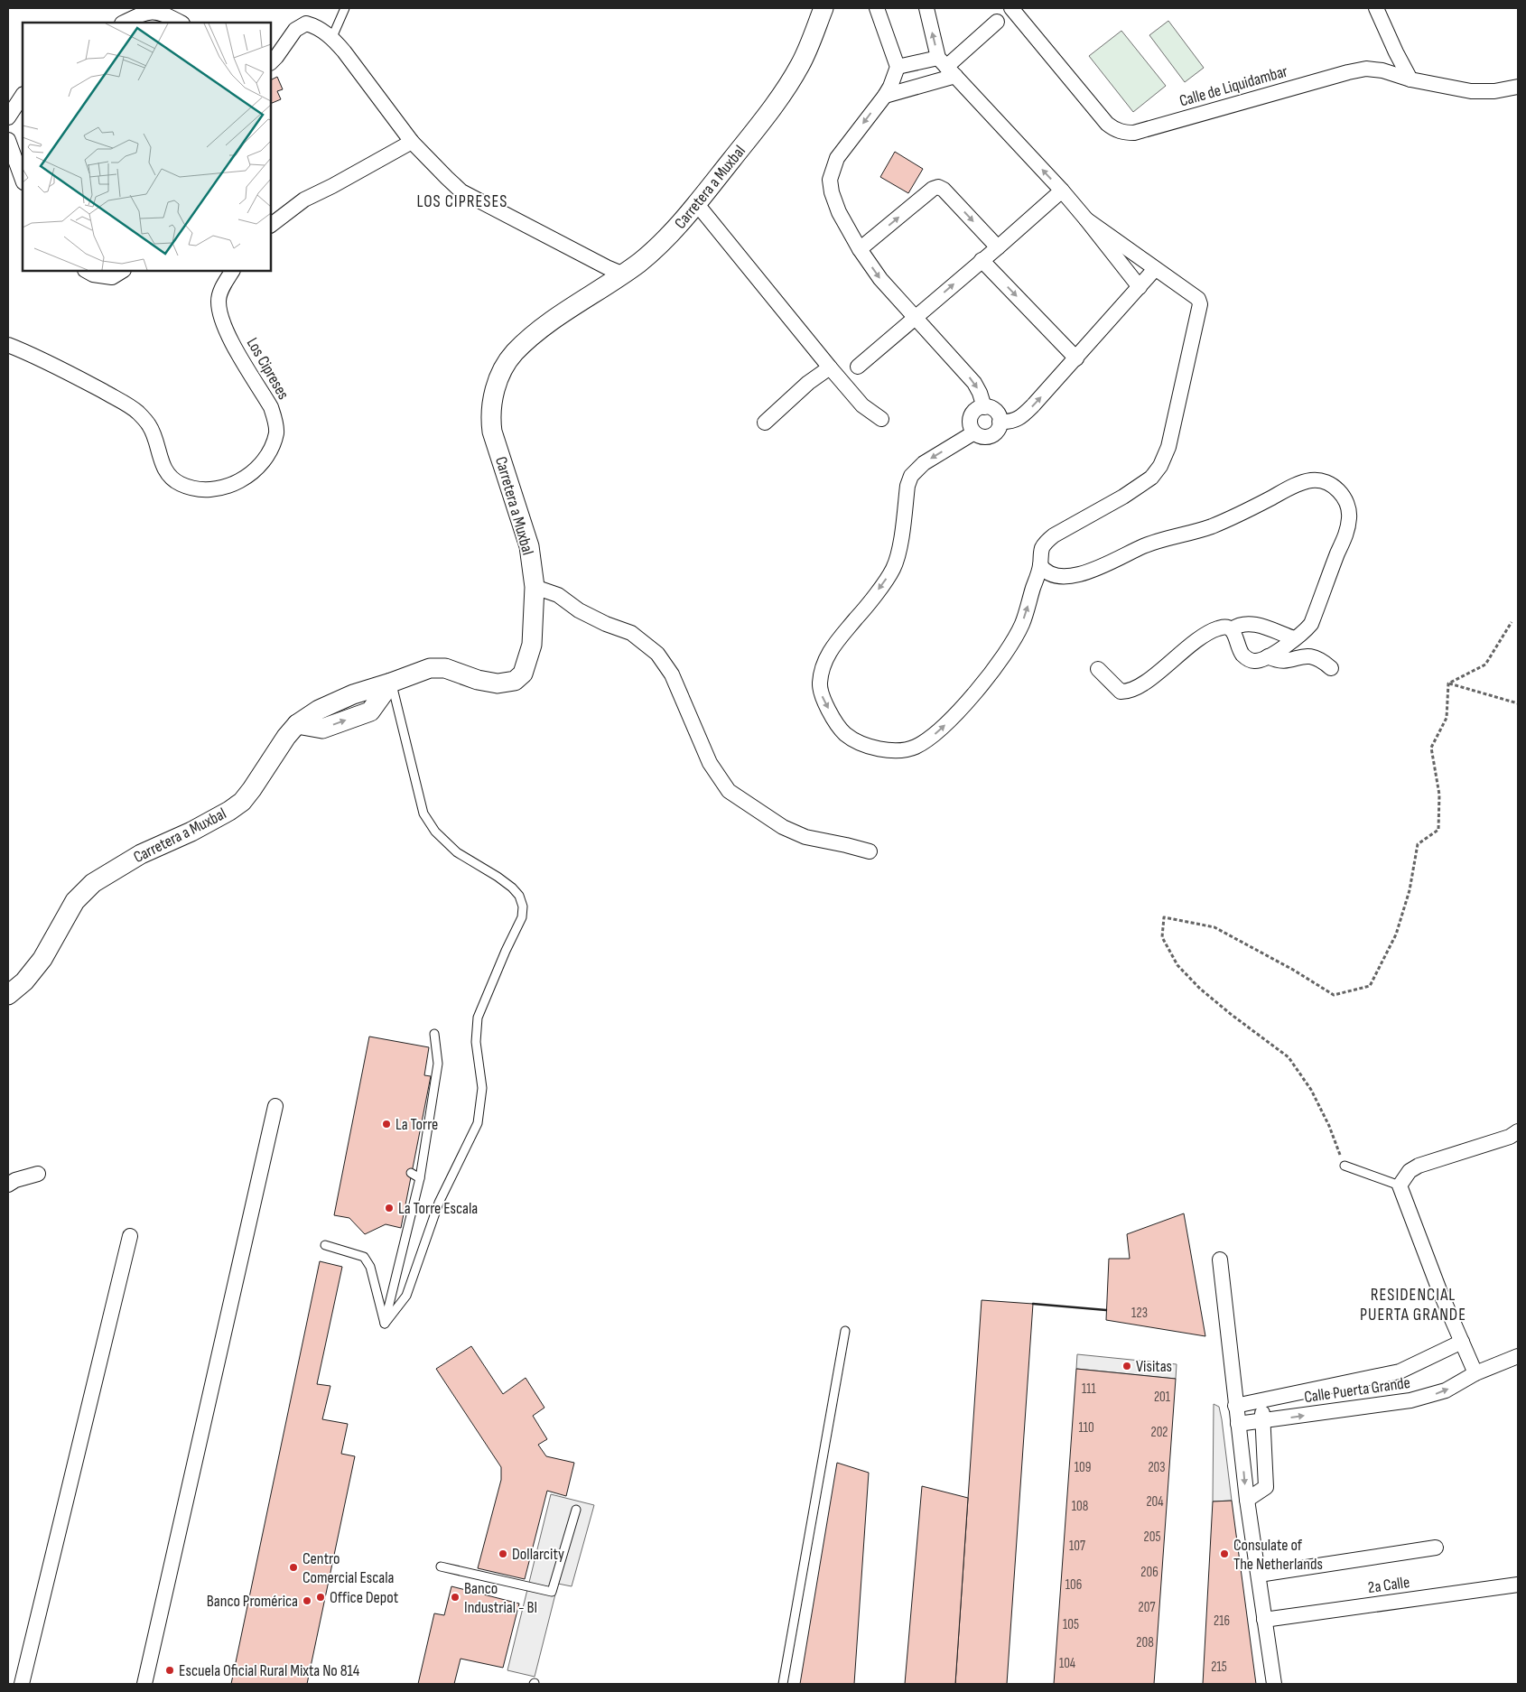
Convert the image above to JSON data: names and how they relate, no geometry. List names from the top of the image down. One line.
{"streets":{"street":["Calle de Liquidambar","Carretera a Muxbal","Los Cipreses","Calle Puerta Grande","2a Calle"]},"districts":["LOS CIPRESES","RESIDENCIAL PUERTA GRANDE"],"places":["La Torre","La Torre Escala","Visitas","Dollarcity","Consulate of The Netherlands","Centro Comercial Escala","Office Depot","Banco Industrial - BI","Banco Promérica","Escuela Oficial Rural Mixta No 814"],"house_numbers":["123","111","201","110","202","109","203","204","108","205","107","206","106","207","216","105","208","104","215"]}
